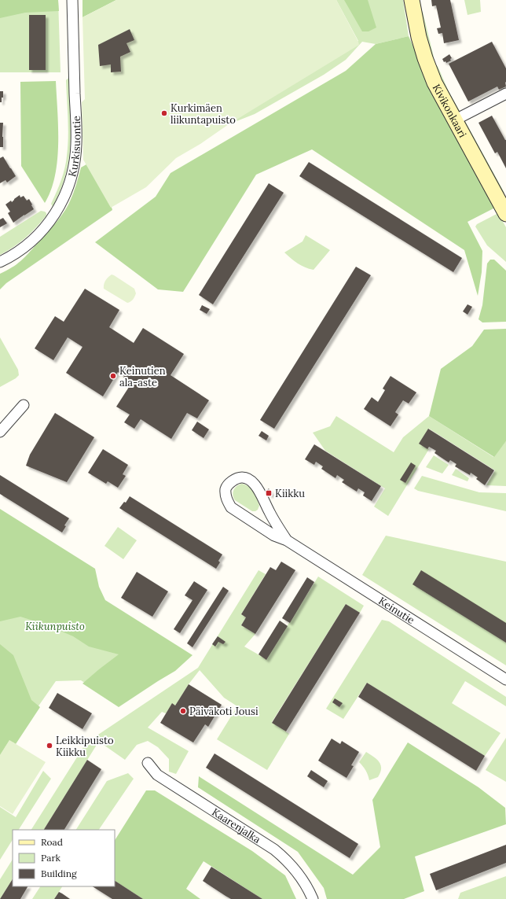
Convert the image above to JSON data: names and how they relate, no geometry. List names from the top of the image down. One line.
{"streets":{"street":["Kivikonkaari","Kurkisuontie","Keinutie","Kaarenjalka"]},"parks":["Kiikunpuisto"],"places":{"other":["Kurkimäen liikuntapuisto","Keinutien ala-aste","Päiväkoti Jousi","Leikkipuisto Kiikku"],"transit":["Kiikku"]},"legend":["Road","Park","Building"]}
